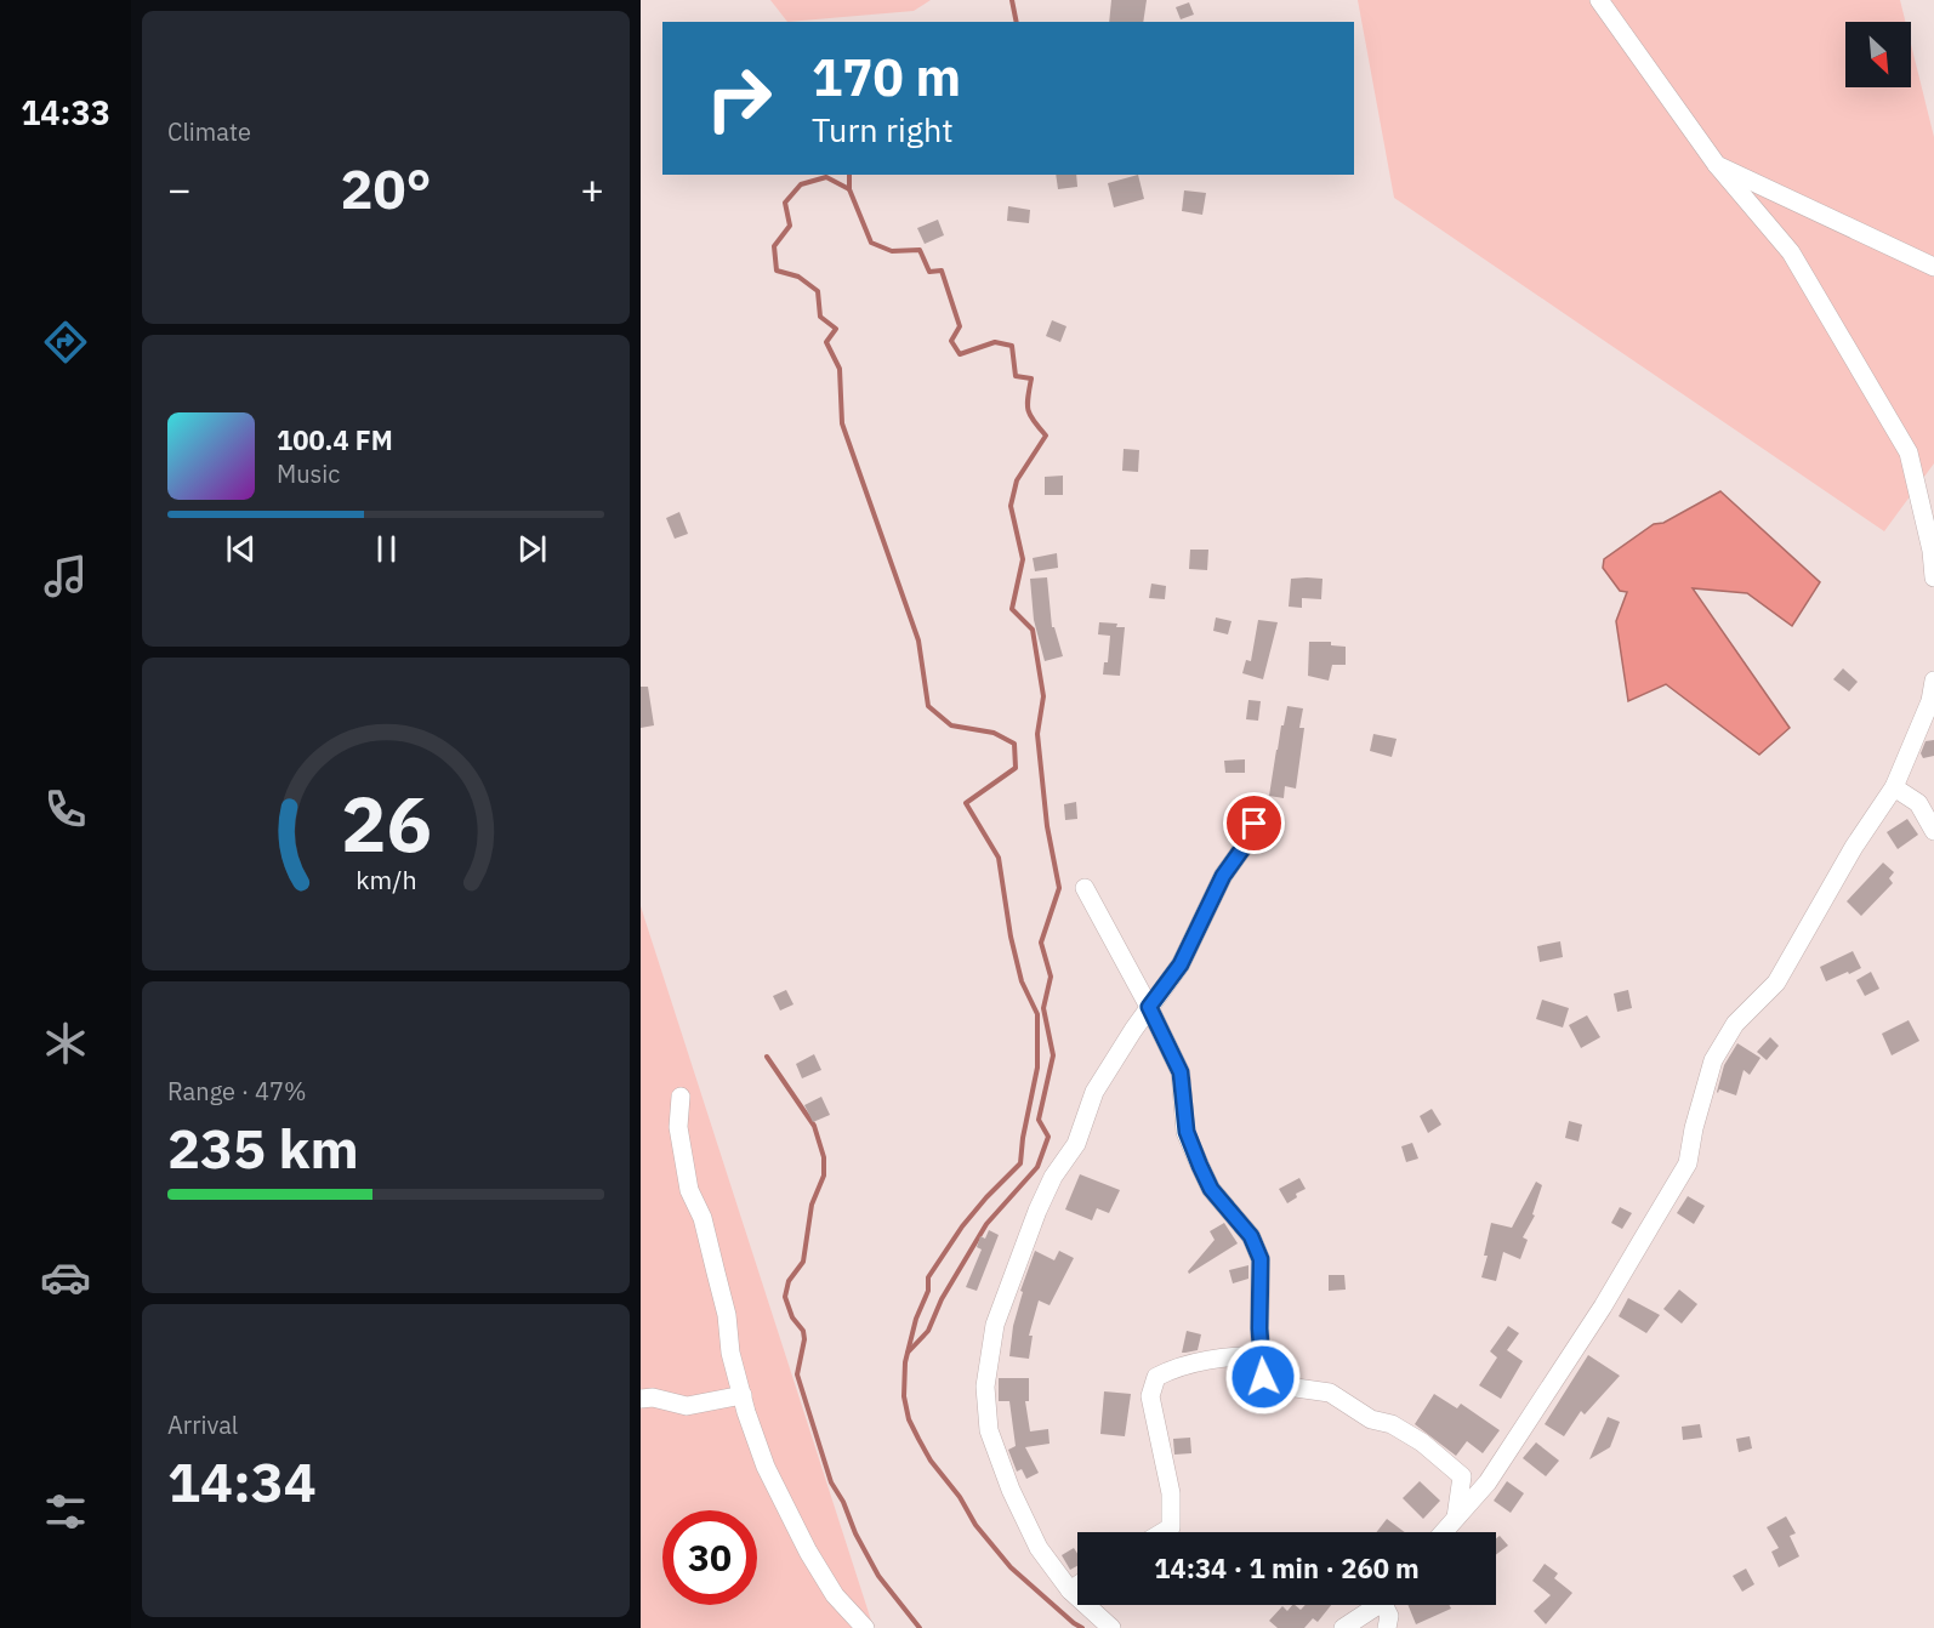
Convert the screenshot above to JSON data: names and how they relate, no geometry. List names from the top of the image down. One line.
{"north":"bottom right","page":{"tabs":"14:33","tile":["Climate",["Range · 47%","235 km"],["Arrival","14:34"]],"turn":["170 m","Turn right"],"heat":["−","20°","+"],"song":["100.4 FM","Music"],"limit":"30","trip":"14:34 · 1 min · 260 m","gauge":["26","km/h"]}}
